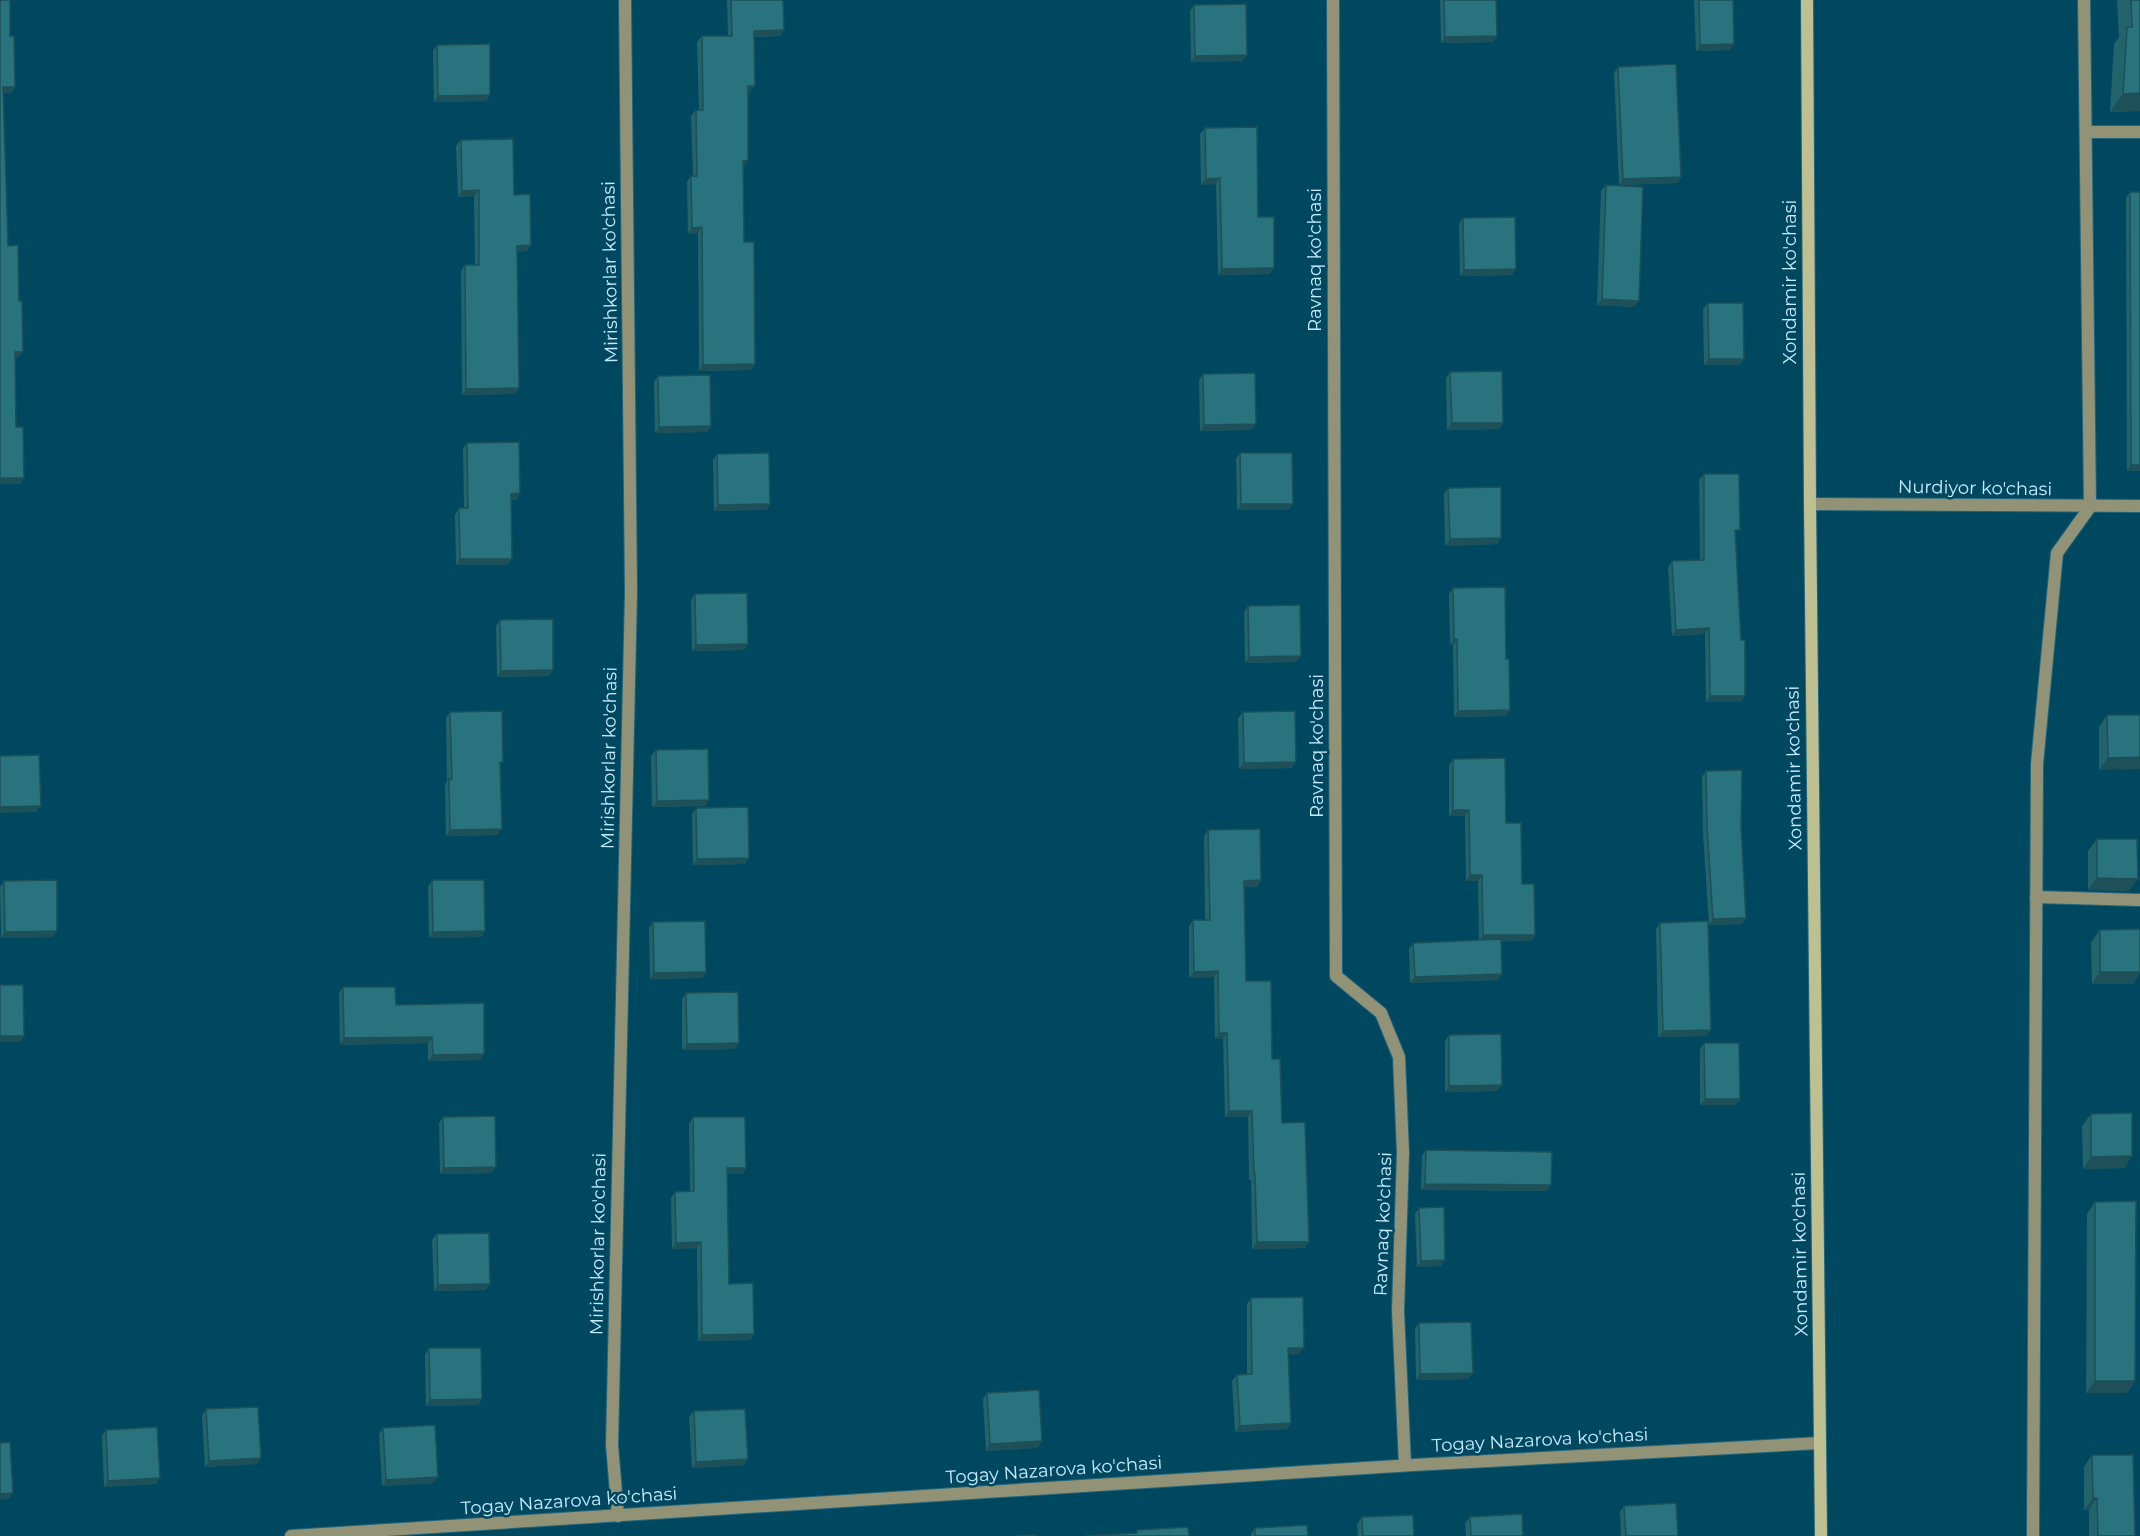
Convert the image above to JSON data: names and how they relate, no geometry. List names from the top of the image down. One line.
{"streets":{"main road":["Xondamir ko'chasi"],"street":["Ravnaq ko'chasi","Mirishkorlar ko'chasi","Nurdiyor ko'chasi","Togay Nazarova ko'chasi"]},"crossings":[["Ravnaq ko'chasi","Togay Nazarova ko'chasi"],["Mirishkorlar ko'chasi","Togay Nazarova ko'chasi"],["Xondamir ko'chasi","Nurdiyor ko'chasi"],["Xondamir ko'chasi","Togay Nazarova ko'chasi"]]}
